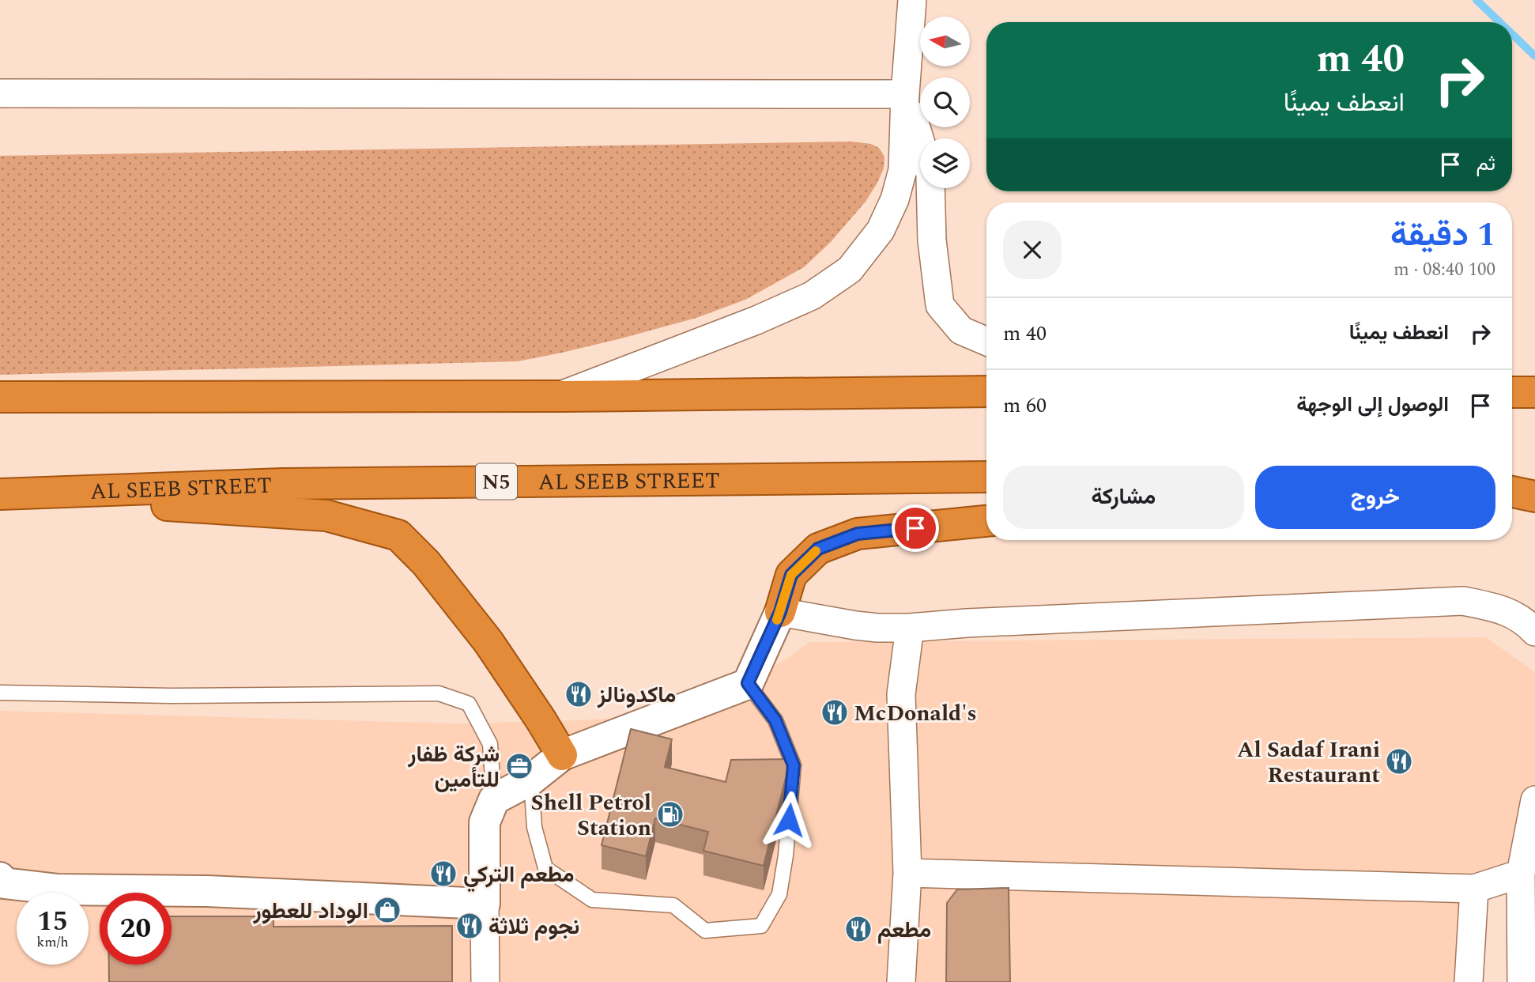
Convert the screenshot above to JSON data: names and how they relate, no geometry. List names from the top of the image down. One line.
{"streets":{"highway":["AL SEEB STREET","N5"]},"places":{"restaurant":["ماكدونالز","McDonald's","Al Sadaf Irani Restaurant","مطعم التركي","نجوم ثلاثة","مطعم"],"office":["شركة ظفار للتأمين"],"fuel station":["Shell Petrol Station"],"shop":["الوداد للعطور"]},"north":"left","page":{"turn":["40 m","انعطف يمينًا"],"then":"ثم","heading":["1 دقيقة","100 m · 08:40"],"list":[{"name":"انعطف يمينًا","value":"40 m"},{"name":"الوصول إلى الوجهة","value":"60 m"}],"buttons":["خروج","مشاركة"],"speed":"15 km/h","limit":"20"}}
